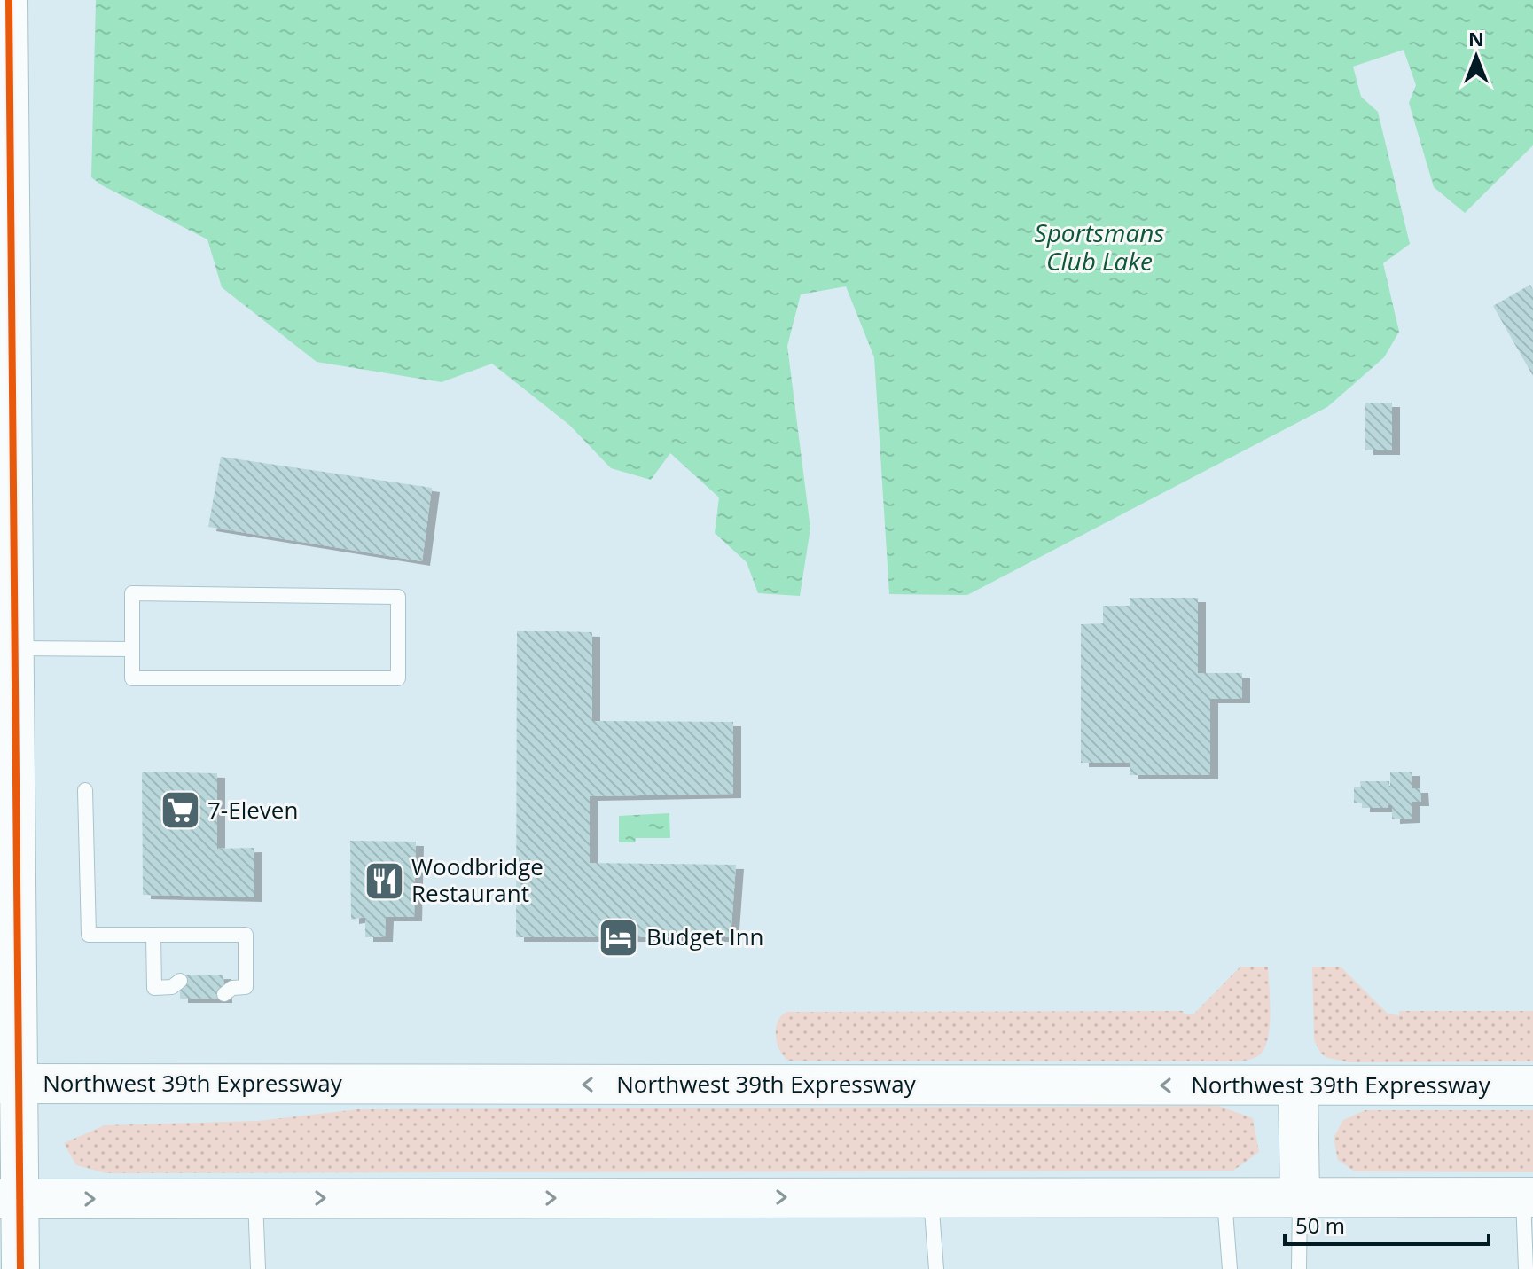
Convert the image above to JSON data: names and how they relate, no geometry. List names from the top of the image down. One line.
{"streets":{"highway":["Northwest 39th Expressway"]},"water":["Sportsmans Club Lake"],"places":{"supermarket":["7-Eleven"],"restaurant":["Woodbridge Restaurant"],"hotel":["Budget Inn"]},"scale_bar":"50 m","north":"top"}
